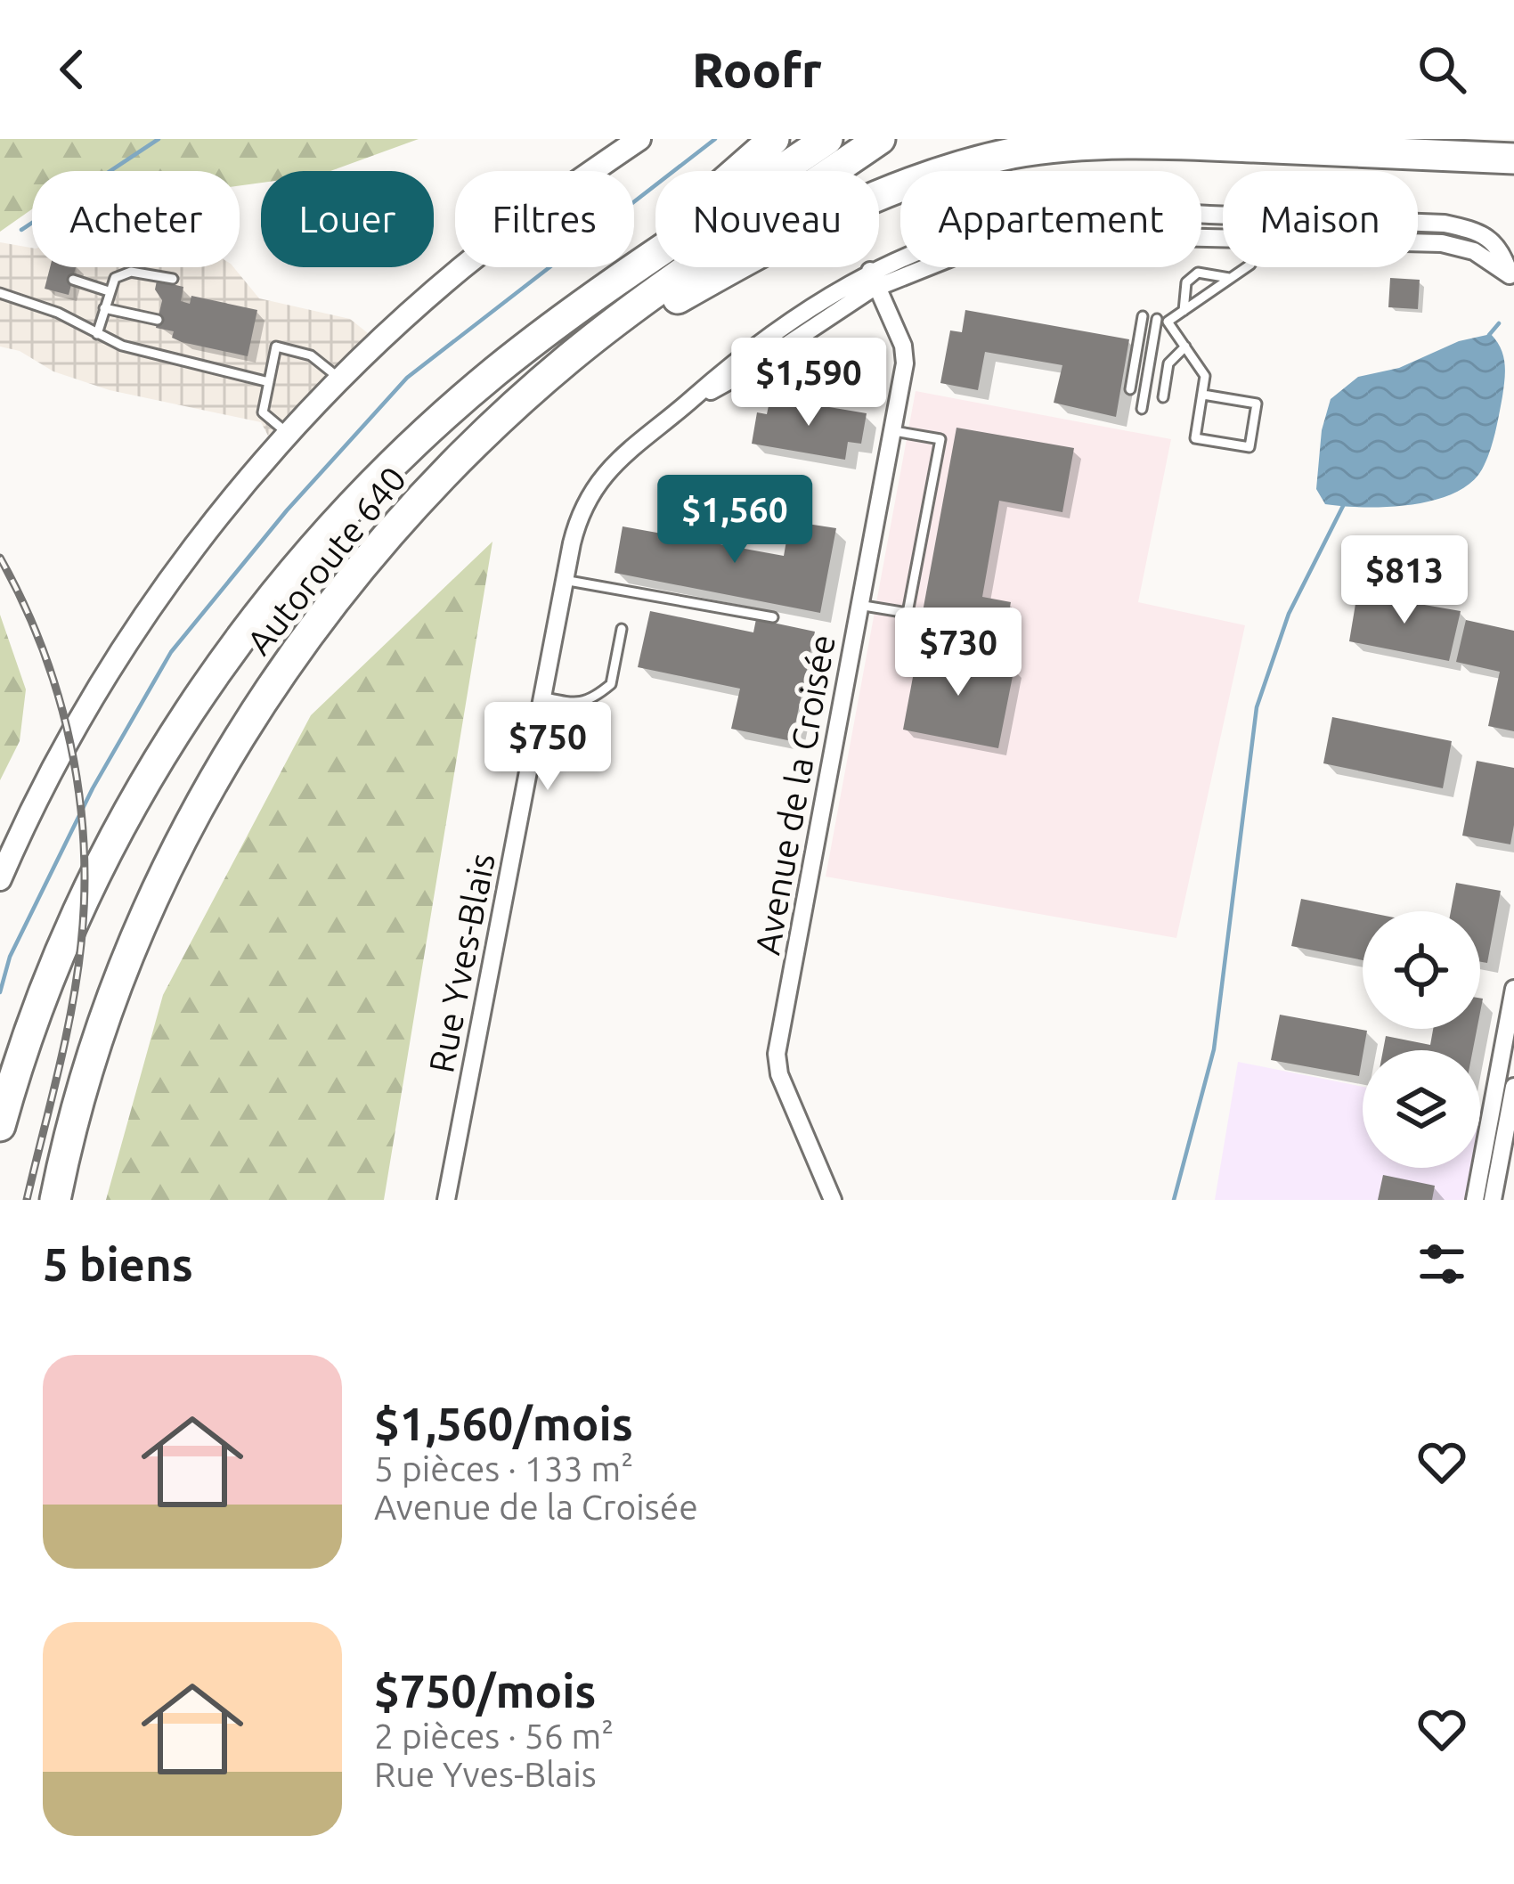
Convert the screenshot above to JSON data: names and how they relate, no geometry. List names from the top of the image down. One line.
{"streets":{"highway":["Autoroute 640"],"street":["Avenue de la Croisée","Rue Yves-Blais"]},"crossings":[["Avenue de la Croisée","Rue Yves-Blais"]],"page":{"header":"Roofr","chip":["Acheter","Louer","Filtres","Nouveau","Appartement","Maison"],"price":["$1,590","$1,560","$813","$730","$750"],"heading":"5 biens","list":[{"name":"$1,560/mois","note":"5 pièces · 133 m² · Avenue de la Croisée"},{"name":"$750/mois","note":"2 pièces · 56 m² · Rue Yves-Blais"}]}}
